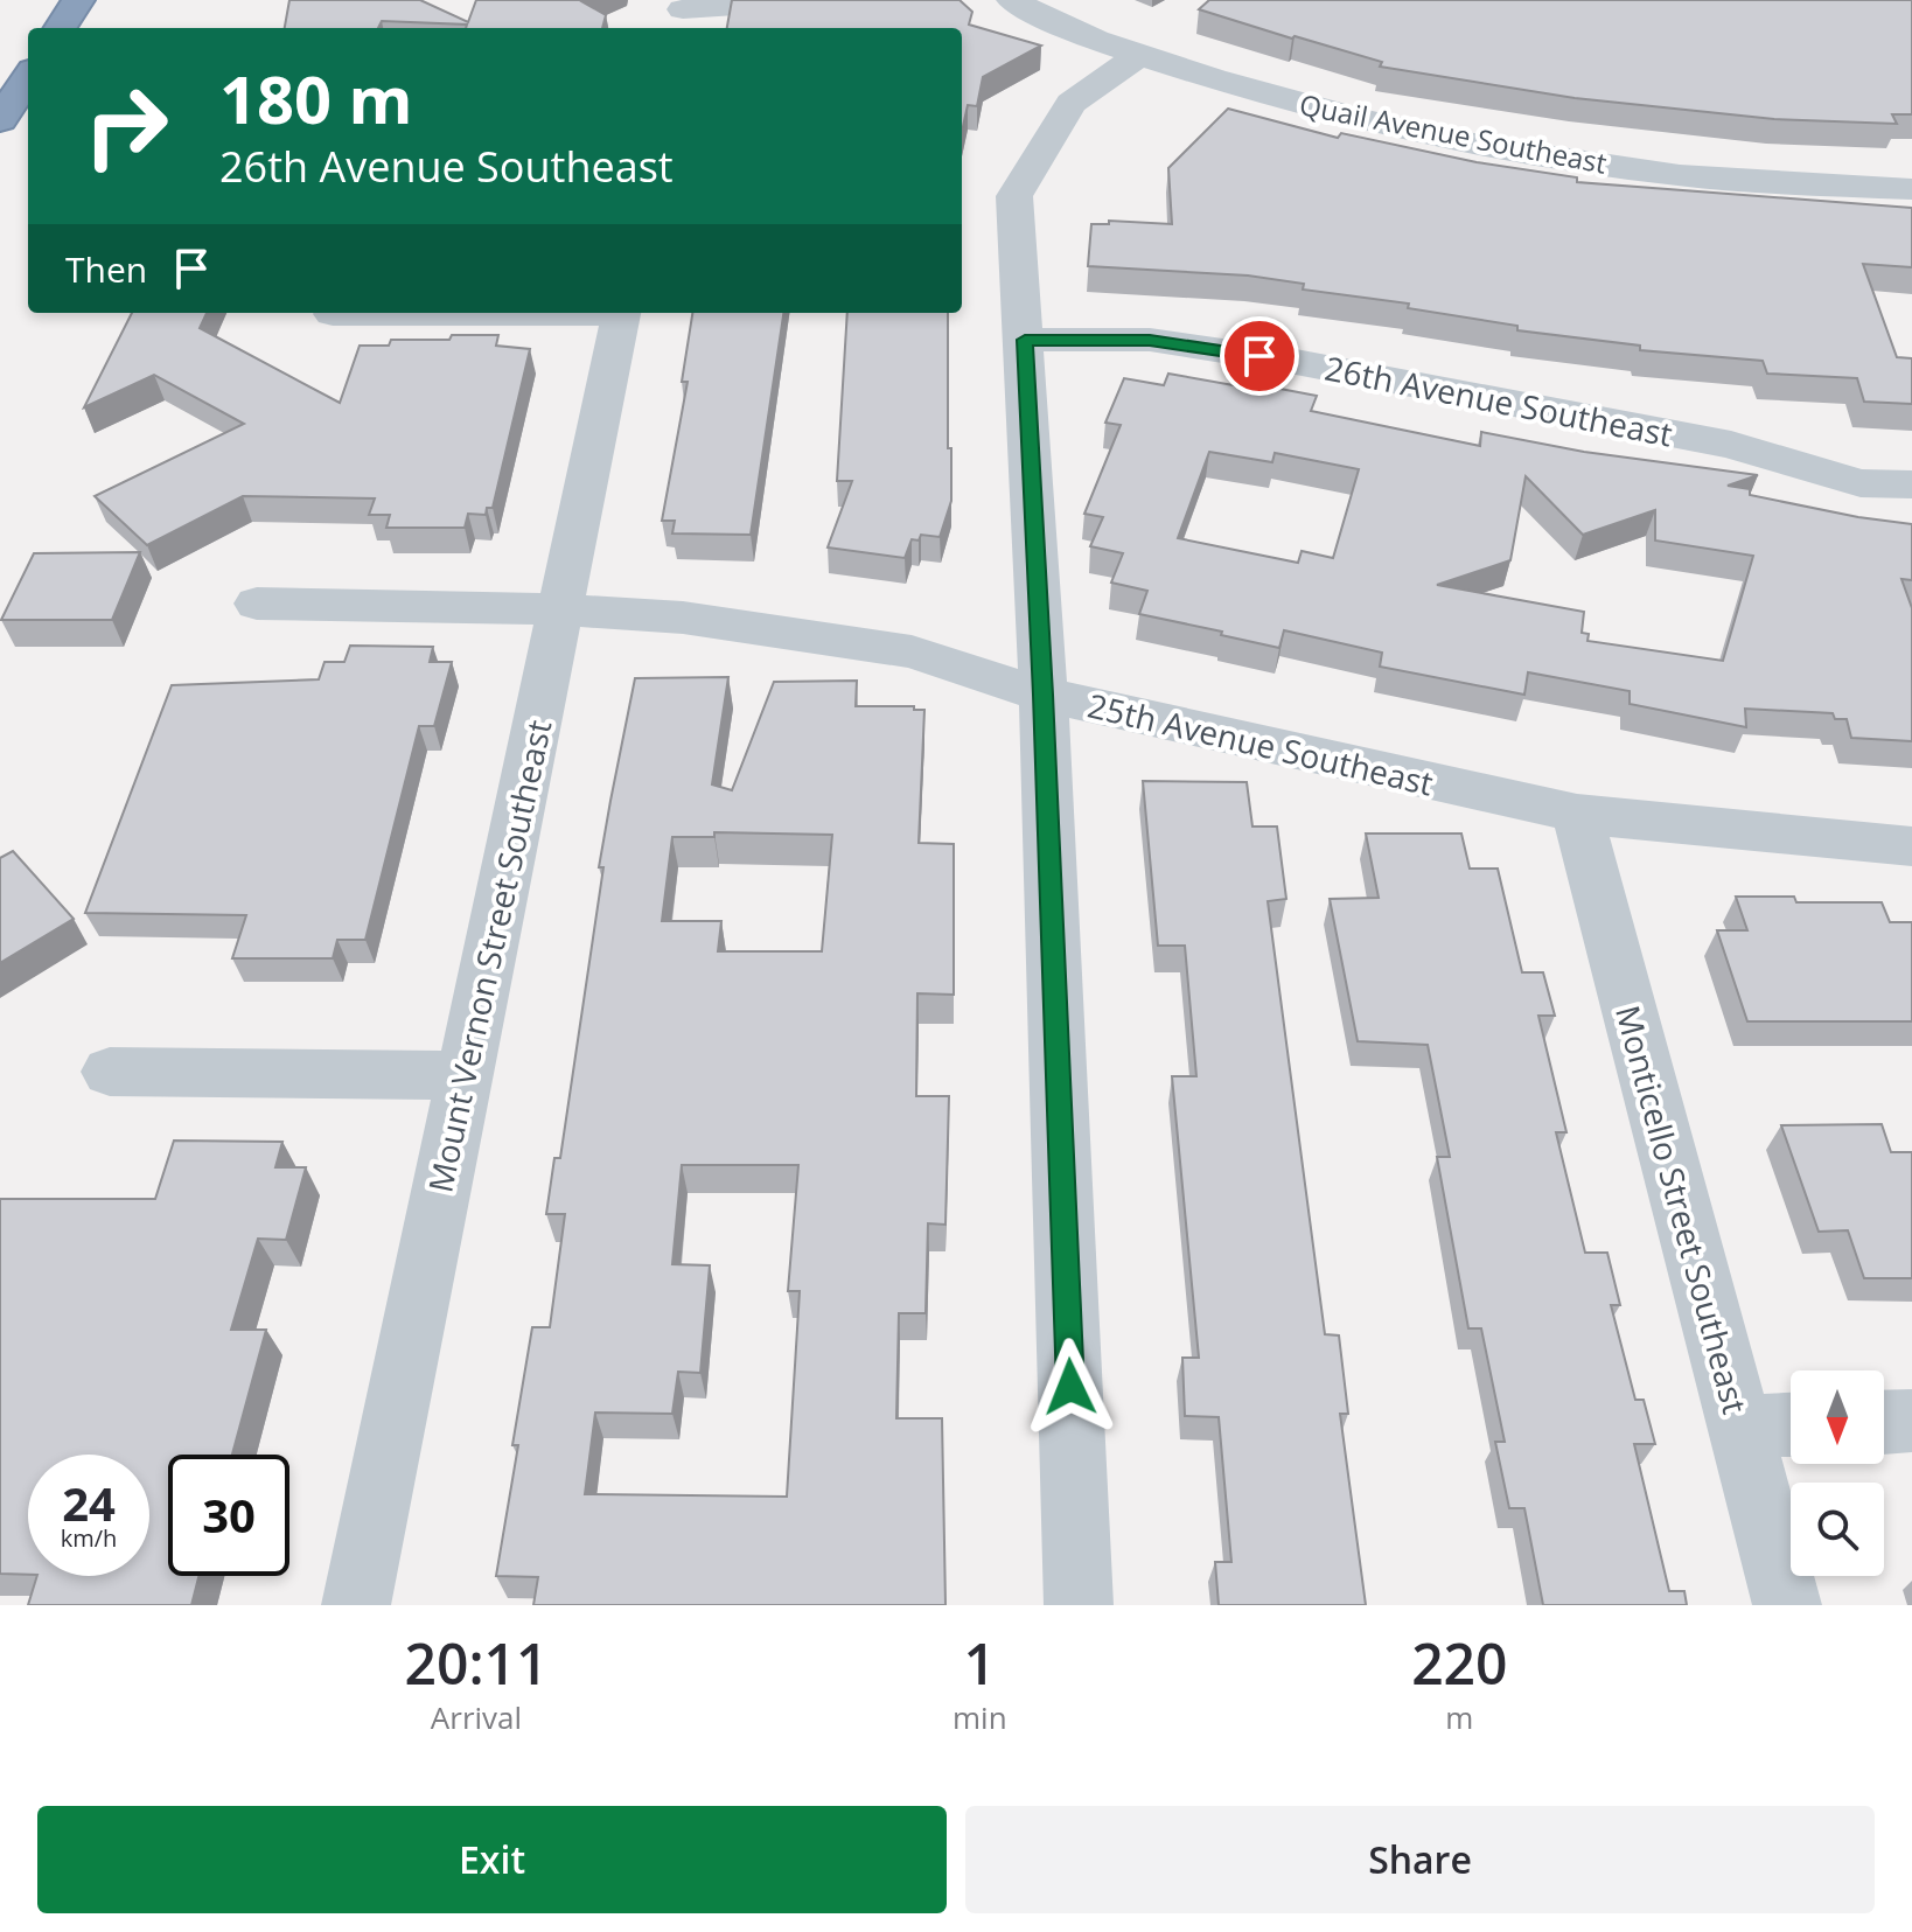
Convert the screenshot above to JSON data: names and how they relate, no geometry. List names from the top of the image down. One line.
{"streets":{"street":["Quail Avenue Southeast","26th Avenue Southeast","25th Avenue Southeast","Mount Vernon Street Southeast","Monticello Street Southeast"]},"crossings":[["25th Avenue Southeast","Mount Vernon Street Southeast"],["25th Avenue Southeast","Monticello Street Southeast"]],"north":"bottom","page":{"turn":["180 m","26th Avenue Southeast"],"then":"Then","speed":"24 km/h","limit":"30","eta":["20:11","Arrival","1","min","220","m"],"buttons":["Exit","Share"]}}
